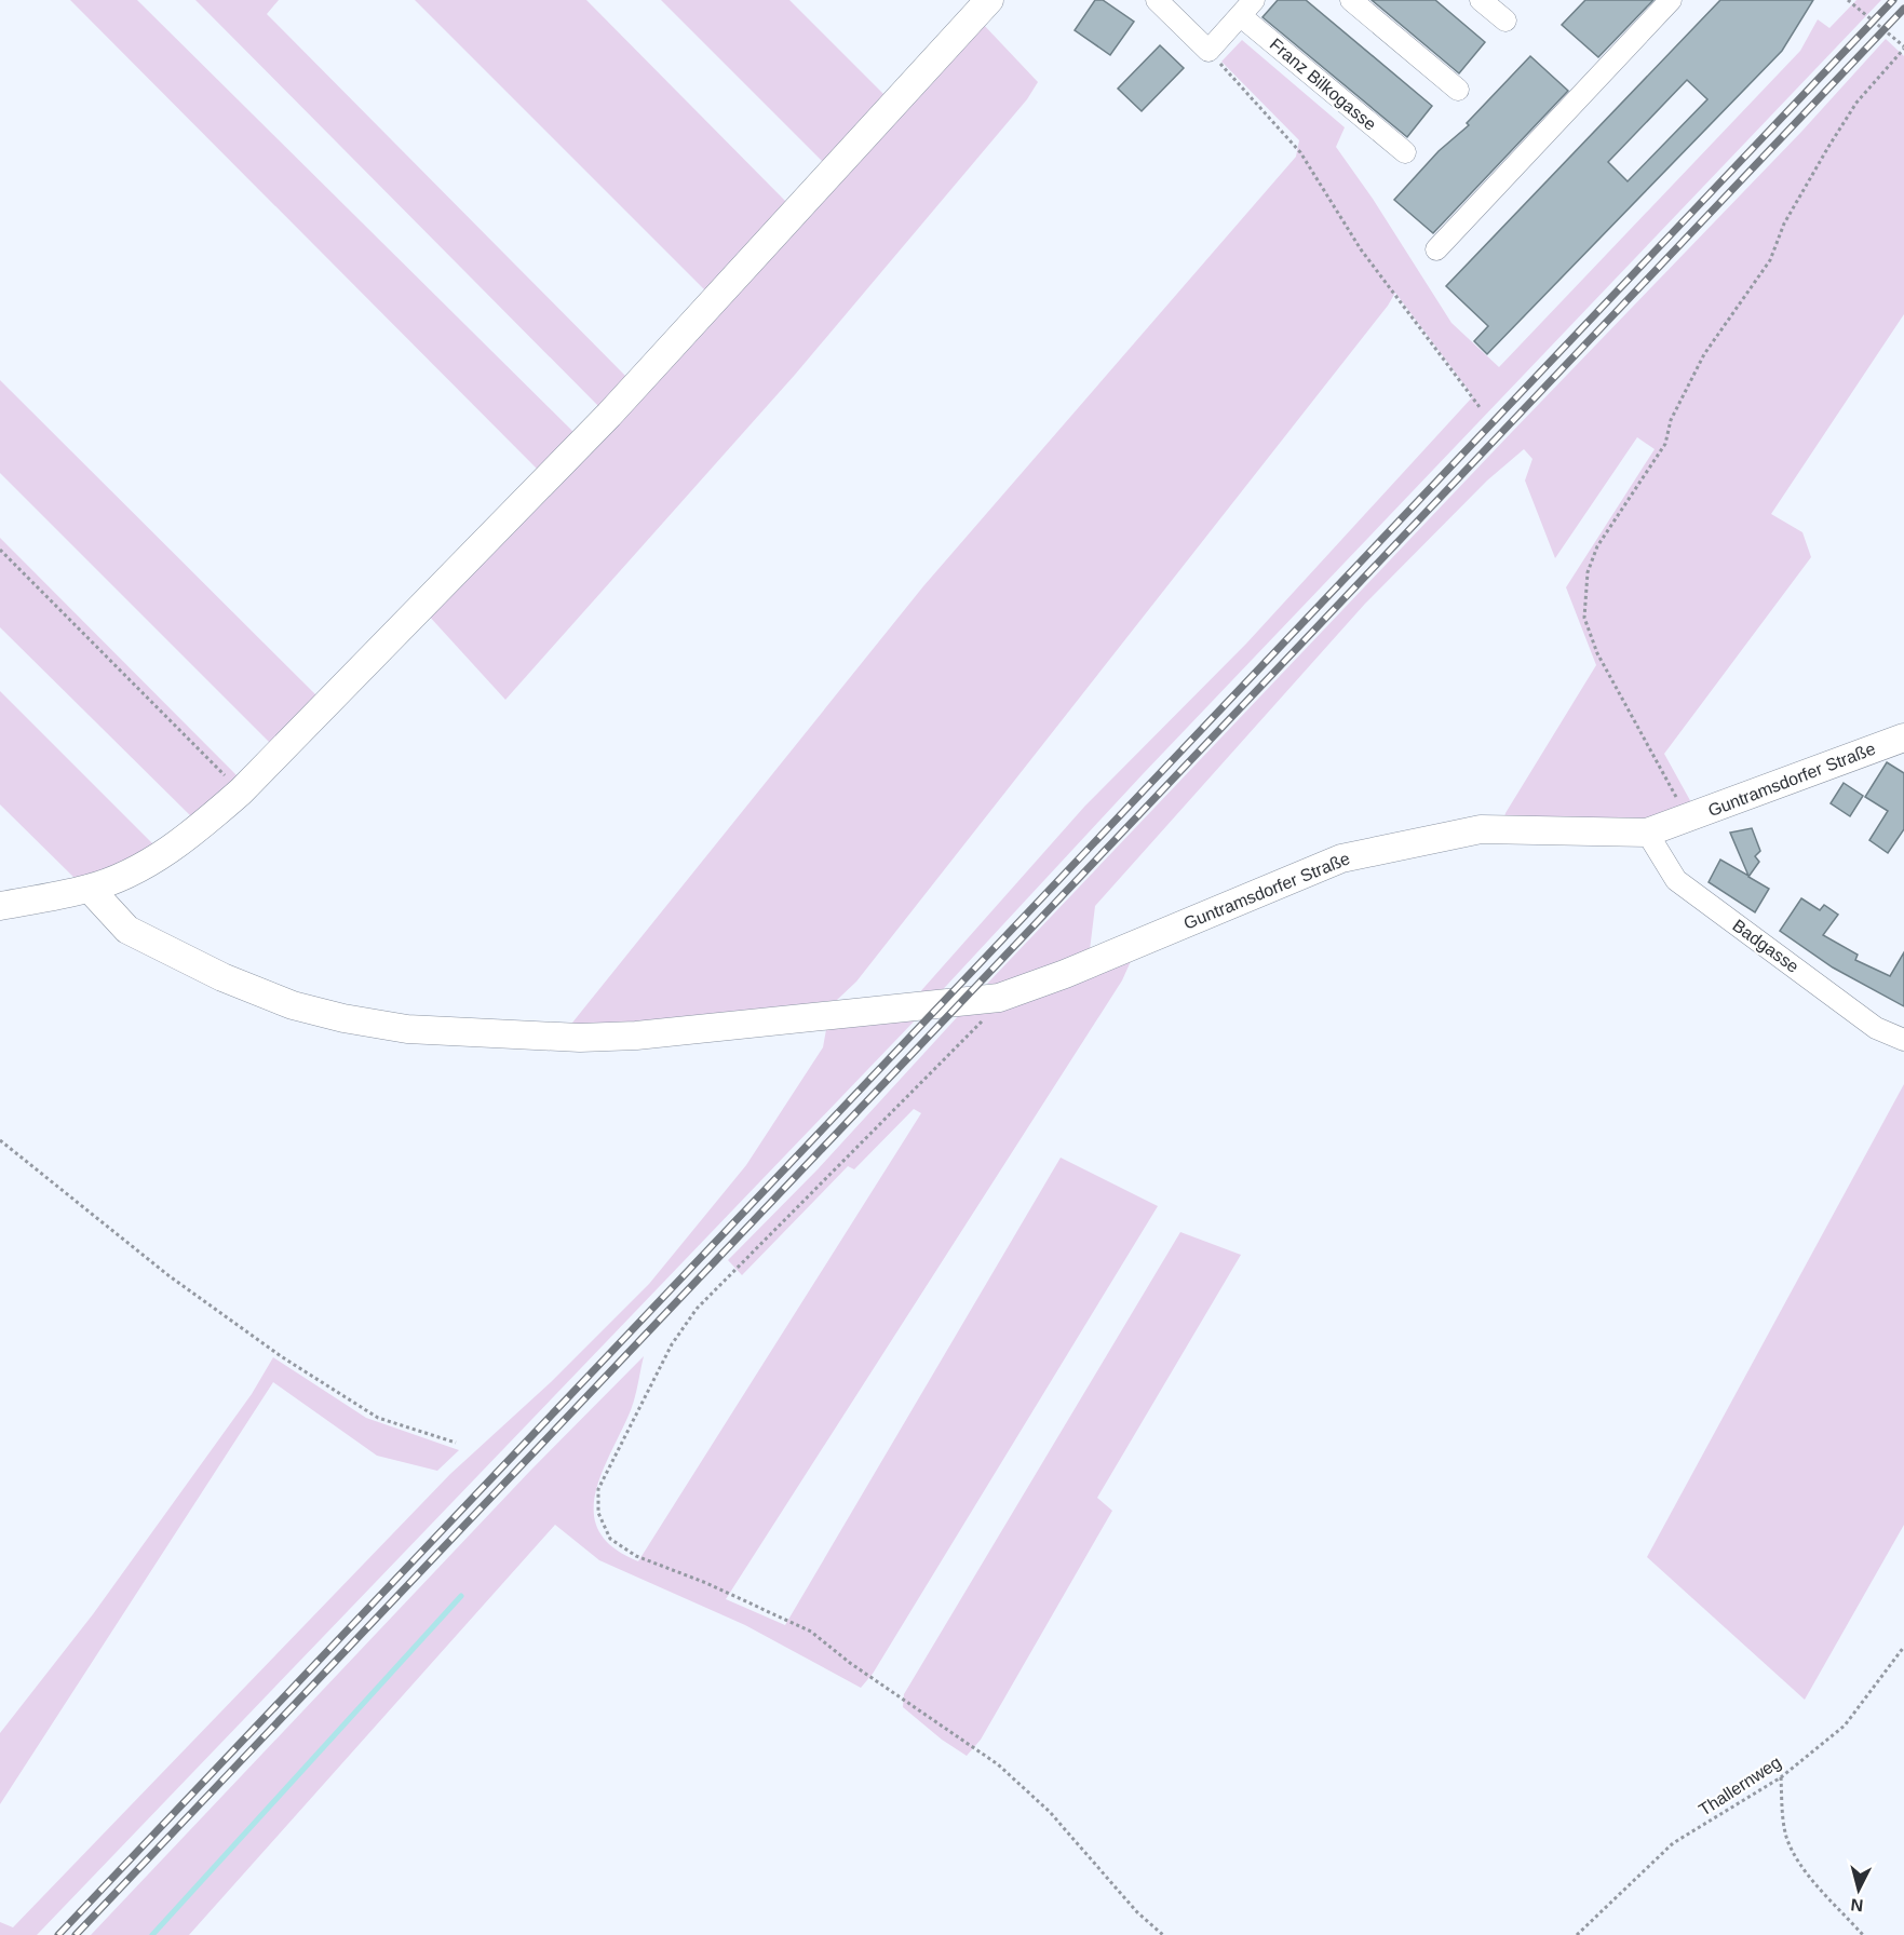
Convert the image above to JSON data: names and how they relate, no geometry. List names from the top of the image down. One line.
{"streets":{"street":["Franz Bilkogasse","Guntramsdorfer Straße","Badgasse"],"path":["Thallernweg"]},"crossings":[["Guntramsdorfer Straße","Badgasse"]],"north":"bottom"}
